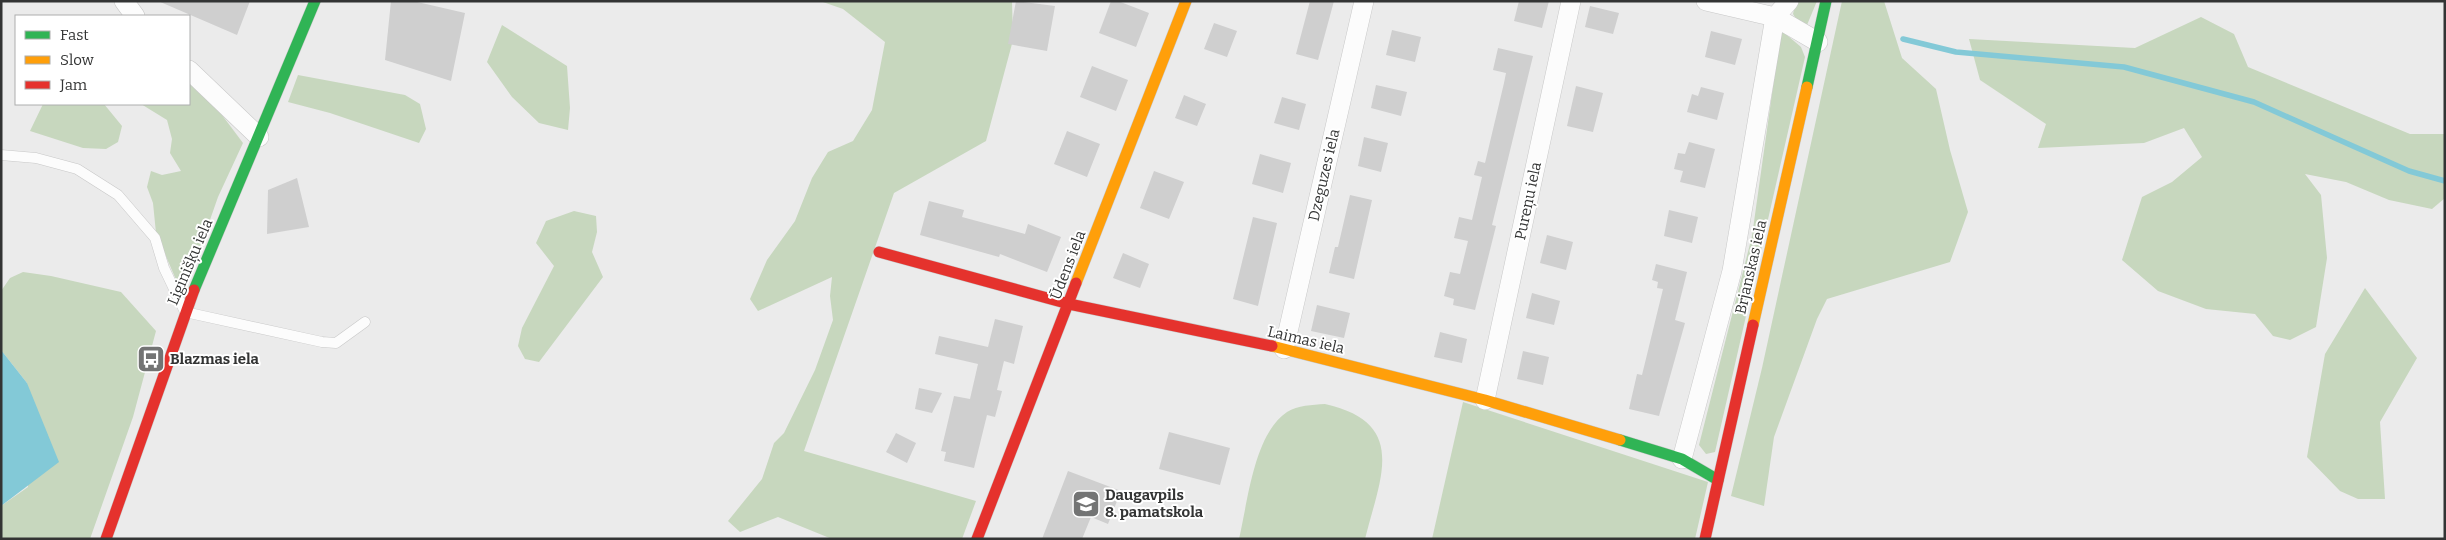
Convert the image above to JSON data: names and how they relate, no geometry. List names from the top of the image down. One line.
{"streets":{"street":["Dzeguzes iela","Pureņu iela","Liginišķu iela","Ūdens iela","Brjanskas iela","Laimas iela"]},"crossings":[["Dzeguzes iela","Laimas iela"],["Pureņu iela","Laimas iela"],["Ūdens iela","Laimas iela"],["Brjanskas iela","Laimas iela"]],"places":{"bus stop":["Blazmas iela"],"school or university":["Daugavpils 8. pamatskola"]},"legend":["Fast","Slow","Jam"]}
